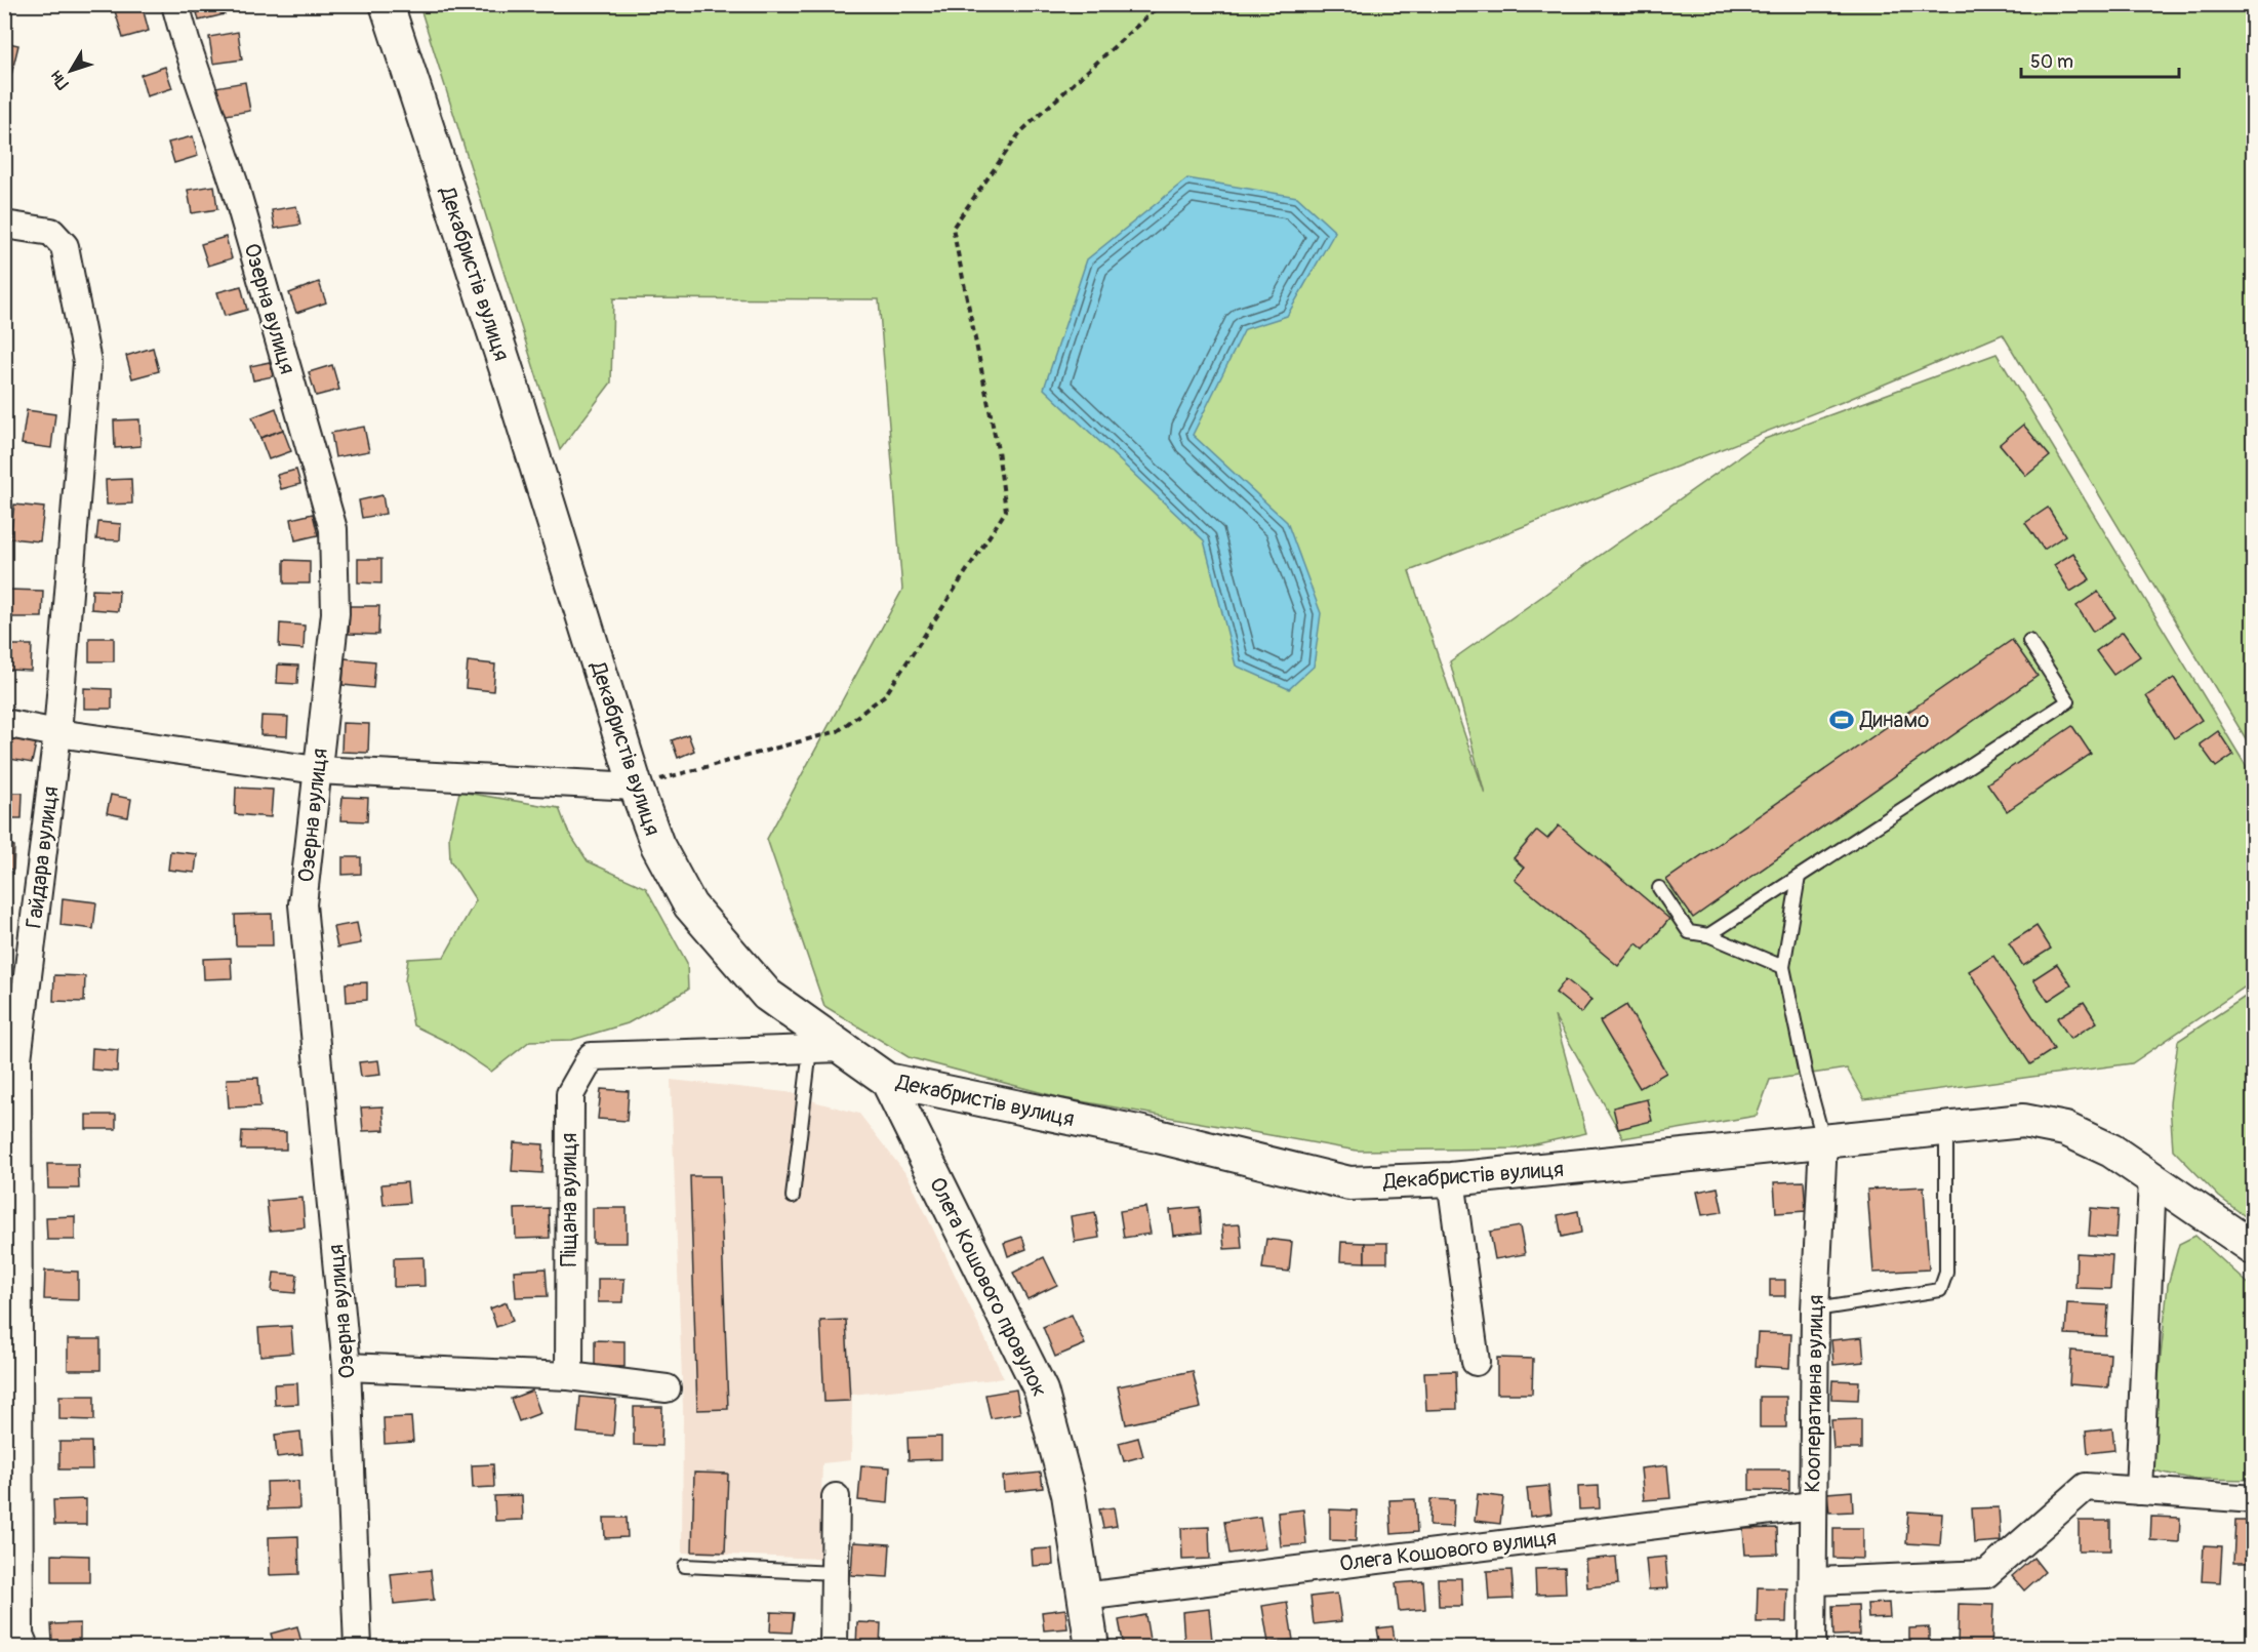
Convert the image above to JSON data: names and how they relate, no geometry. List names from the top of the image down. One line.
{"streets":{"street":["Декабристів вулиця","Озерна вулиця","Гайдара вулиця","Піщана вулиця","Олега Кошового провулок","Кооперативна вулиця","Олега Кошового вулиця"]},"crossings":[["Декабристів вулиця","Піщана вулиця"],["Декабристів вулиця","Олега Кошового провулок"],["Декабристів вулиця","Кооперативна вулиця"],["Олега Кошового провулок","Олега Кошового вулиця"],["Кооперативна вулиця","Олега Кошового вулиця"]],"places":{"sports":["Динамо"]},"scale_bar":"50 m","north":"bottom left"}
